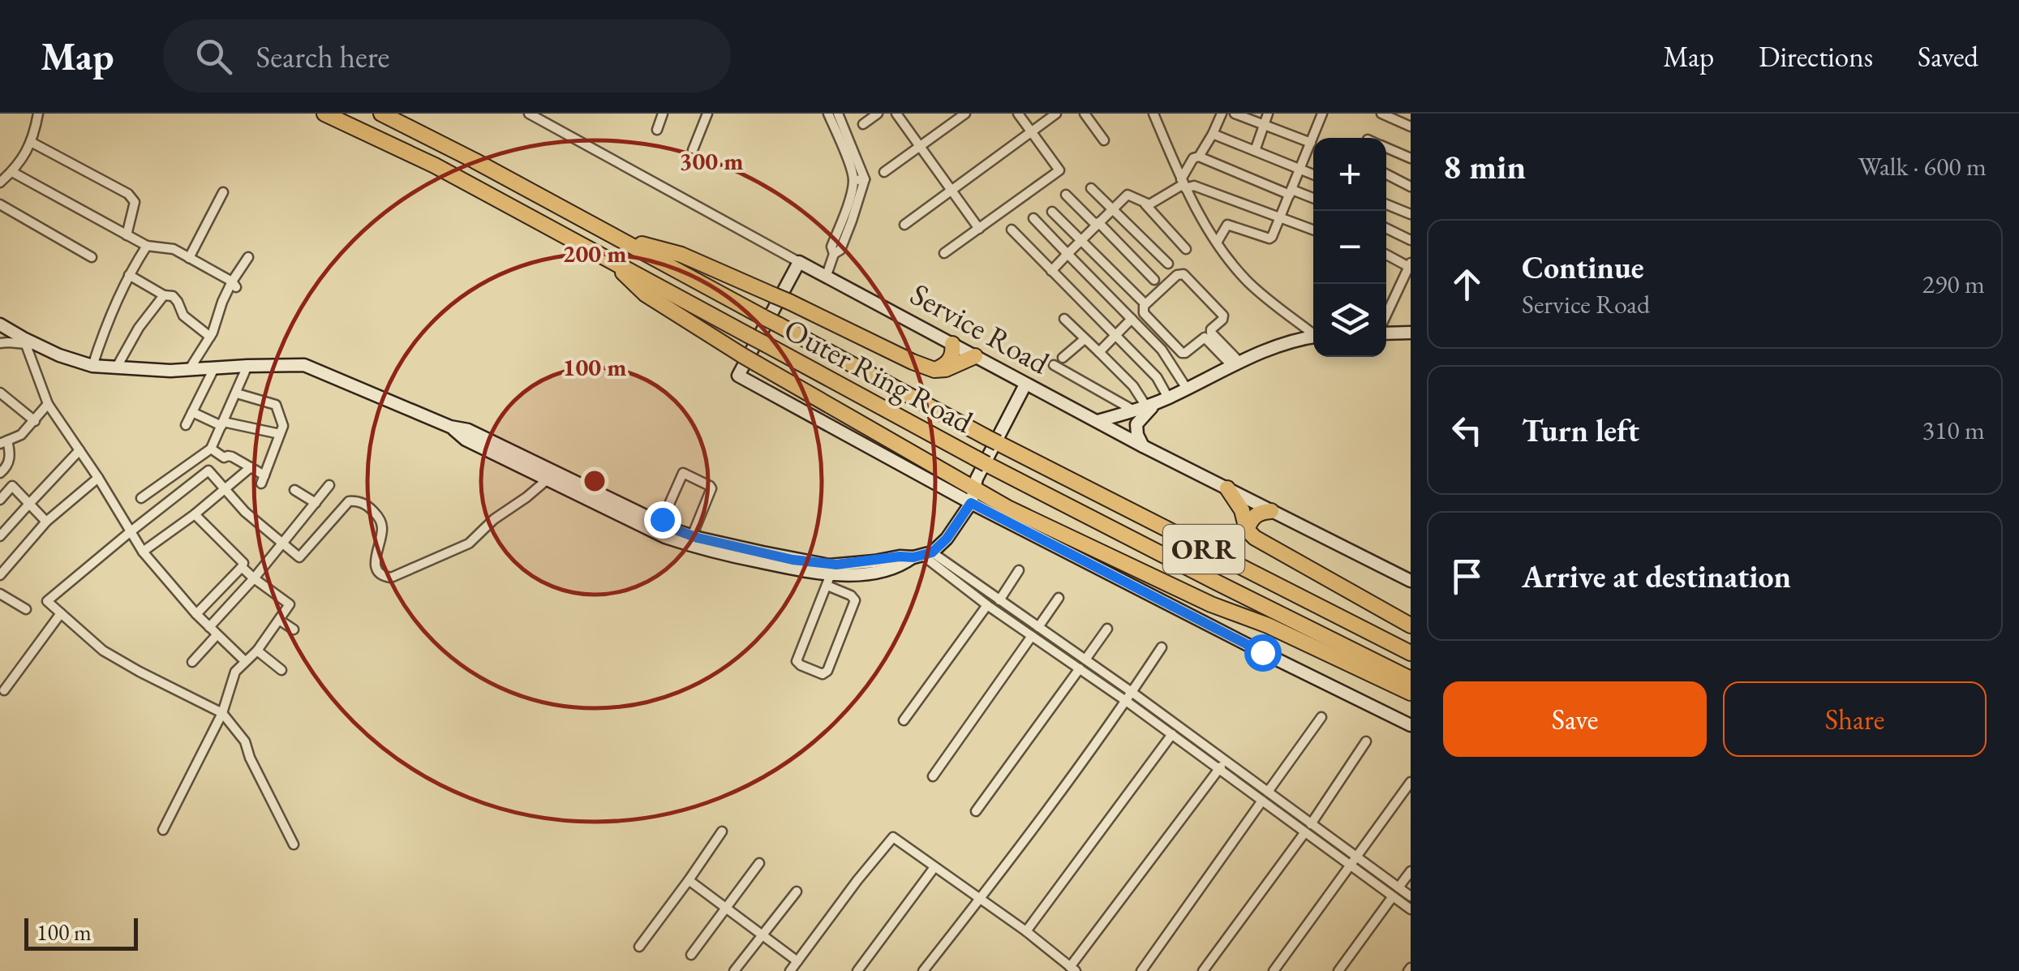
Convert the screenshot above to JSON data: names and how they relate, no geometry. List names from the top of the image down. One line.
{"streets":{"highway":["Outer Ring Road","ORR"],"main road":["Service Road"]},"scale_bar":"100 m","page":{"header":"Map","search":"Search here","nav":["Map","Directions","Saved"],"heading":["8 min","Walk · 600 m"],"map_buttons":["+","−"],"list":[["Continue","Service Road","290 m"],["Turn left","310 m"],"Arrive at destination"],"buttons":["Save","Share"],"scale":"100 m"},"rings":["300 m","200 m","100 m"]}
